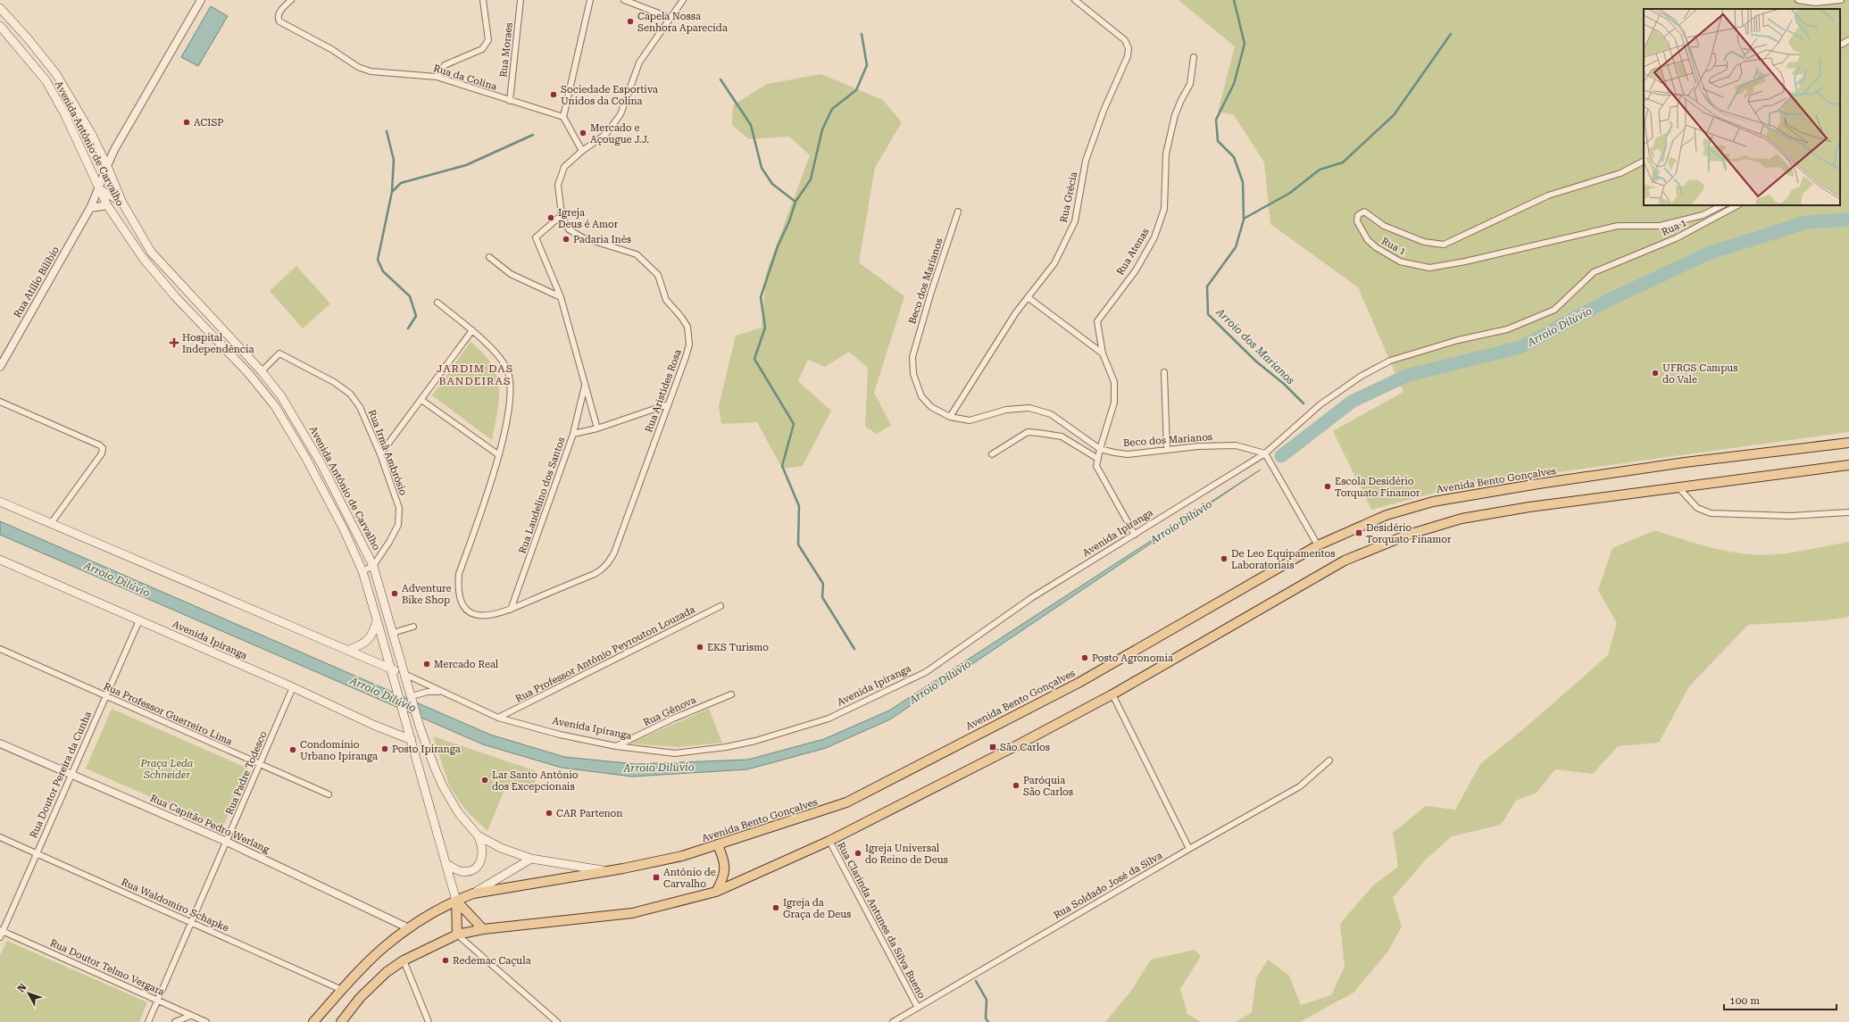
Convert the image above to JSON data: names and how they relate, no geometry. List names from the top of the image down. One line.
{"streets":{"main road":["Avenida Antônio de Carvalho","Avenida Bento Gonçalves","Avenida Ipiranga"],"street":["Rua Moraes","Rua da Colina","Rua Grécia","Rua 1","Rua Atenas","Beco dos Marianos","Rua Atílio Bilibio","Rua Aristides Rosa","Rua Irmã Ambrósio","Rua Laudelino dos Santos","Rua Professor Antônio Peyrouton Louzada","Rua Gênova","Rua Professor Guerreiro Lima","Rua Padre Todesco","Rua Doutor Pereira da Cunha","Rua Capitão Pedro Werlang","Rua Soldado José da Silva","Rua Waldomiro Schapke","Rua Clarinda Antunes da Silva Bueno","Rua Doutor Telmo Vergara"]},"crossings":[["Rua Moraes","Rua da Colina"],["Avenida Antônio de Carvalho","Rua Atílio Bilibio"],["Avenida Antônio de Carvalho","Rua Irmã Ambrósio"],["Avenida Antônio de Carvalho","Avenida Bento Gonçalves"],["Avenida Antônio de Carvalho","Avenida Ipiranga"],["Rua Grécia","Beco dos Marianos"],["Rua 1","Beco dos Marianos"],["Rua 1","Avenida Ipiranga"],["Rua Atenas","Beco dos Marianos"],["Rua Atenas","Avenida Ipiranga"],["Beco dos Marianos","Avenida Ipiranga"],["Rua Aristides Rosa","Rua Laudelino dos Santos"],["Avenida Bento Gonçalves","Rua Capitão Pedro Werlang"],["Avenida Bento Gonçalves","Rua Waldomiro Schapke"],["Avenida Ipiranga","Rua Professor Antônio Peyrouton Louzada"],["Avenida Ipiranga","Rua Gênova"],["Avenida Ipiranga","Rua Padre Todesco"],["Avenida Ipiranga","Rua Doutor Pereira da Cunha"],["Rua Professor Guerreiro Lima","Rua Padre Todesco"],["Rua Professor Guerreiro Lima","Rua Doutor Pereira da Cunha"],["Rua Padre Todesco","Rua Capitão Pedro Werlang"],["Rua Padre Todesco","Rua Waldomiro Schapke"],["Rua Padre Todesco","Rua Doutor Telmo Vergara"],["Rua Doutor Pereira da Cunha","Rua Capitão Pedro Werlang"],["Rua Doutor Pereira da Cunha","Rua Waldomiro Schapke"],["Rua Doutor Pereira da Cunha","Rua Doutor Telmo Vergara"],["Rua Soldado José da Silva","Rua Clarinda Antunes da Silva Bueno"]],"districts":["JARDIM DAS BANDEIRAS"],"water":["Arroio Dilúvio","Arroio dos Marianos"],"parks":["Praça Leda Schneider"],"places":{"other":["Capela Nossa Senhora Aparecida","Sociedade Esportiva Unidos da Colina","ACISP","Mercado e Açougue J.J.","Igreja Deus é Amor","Padaria Inês","UFRGS Campus do Vale","Escola Desidério Torquato Finamor","De Leo Equipamentos Laboratoriais","Adventure Bike Shop","EKS Turismo","Posto Agronomia","Mercado Real","Posto Ipiranga","Condomínio Urbano Ipiranga","Lar Santo Antônio dos Excepcionais","Paróquia São Carlos","CAR Partenon","Igreja Universal do Reino de Deus","Igreja da Graça de Deus","Redemac Caçula"],"health":["Hospital Independência"],"transit":["Desidério Torquato Finamor","São Carlos","Antônio de Carvalho"]},"scale_bar":"100 m","north":"top left"}
